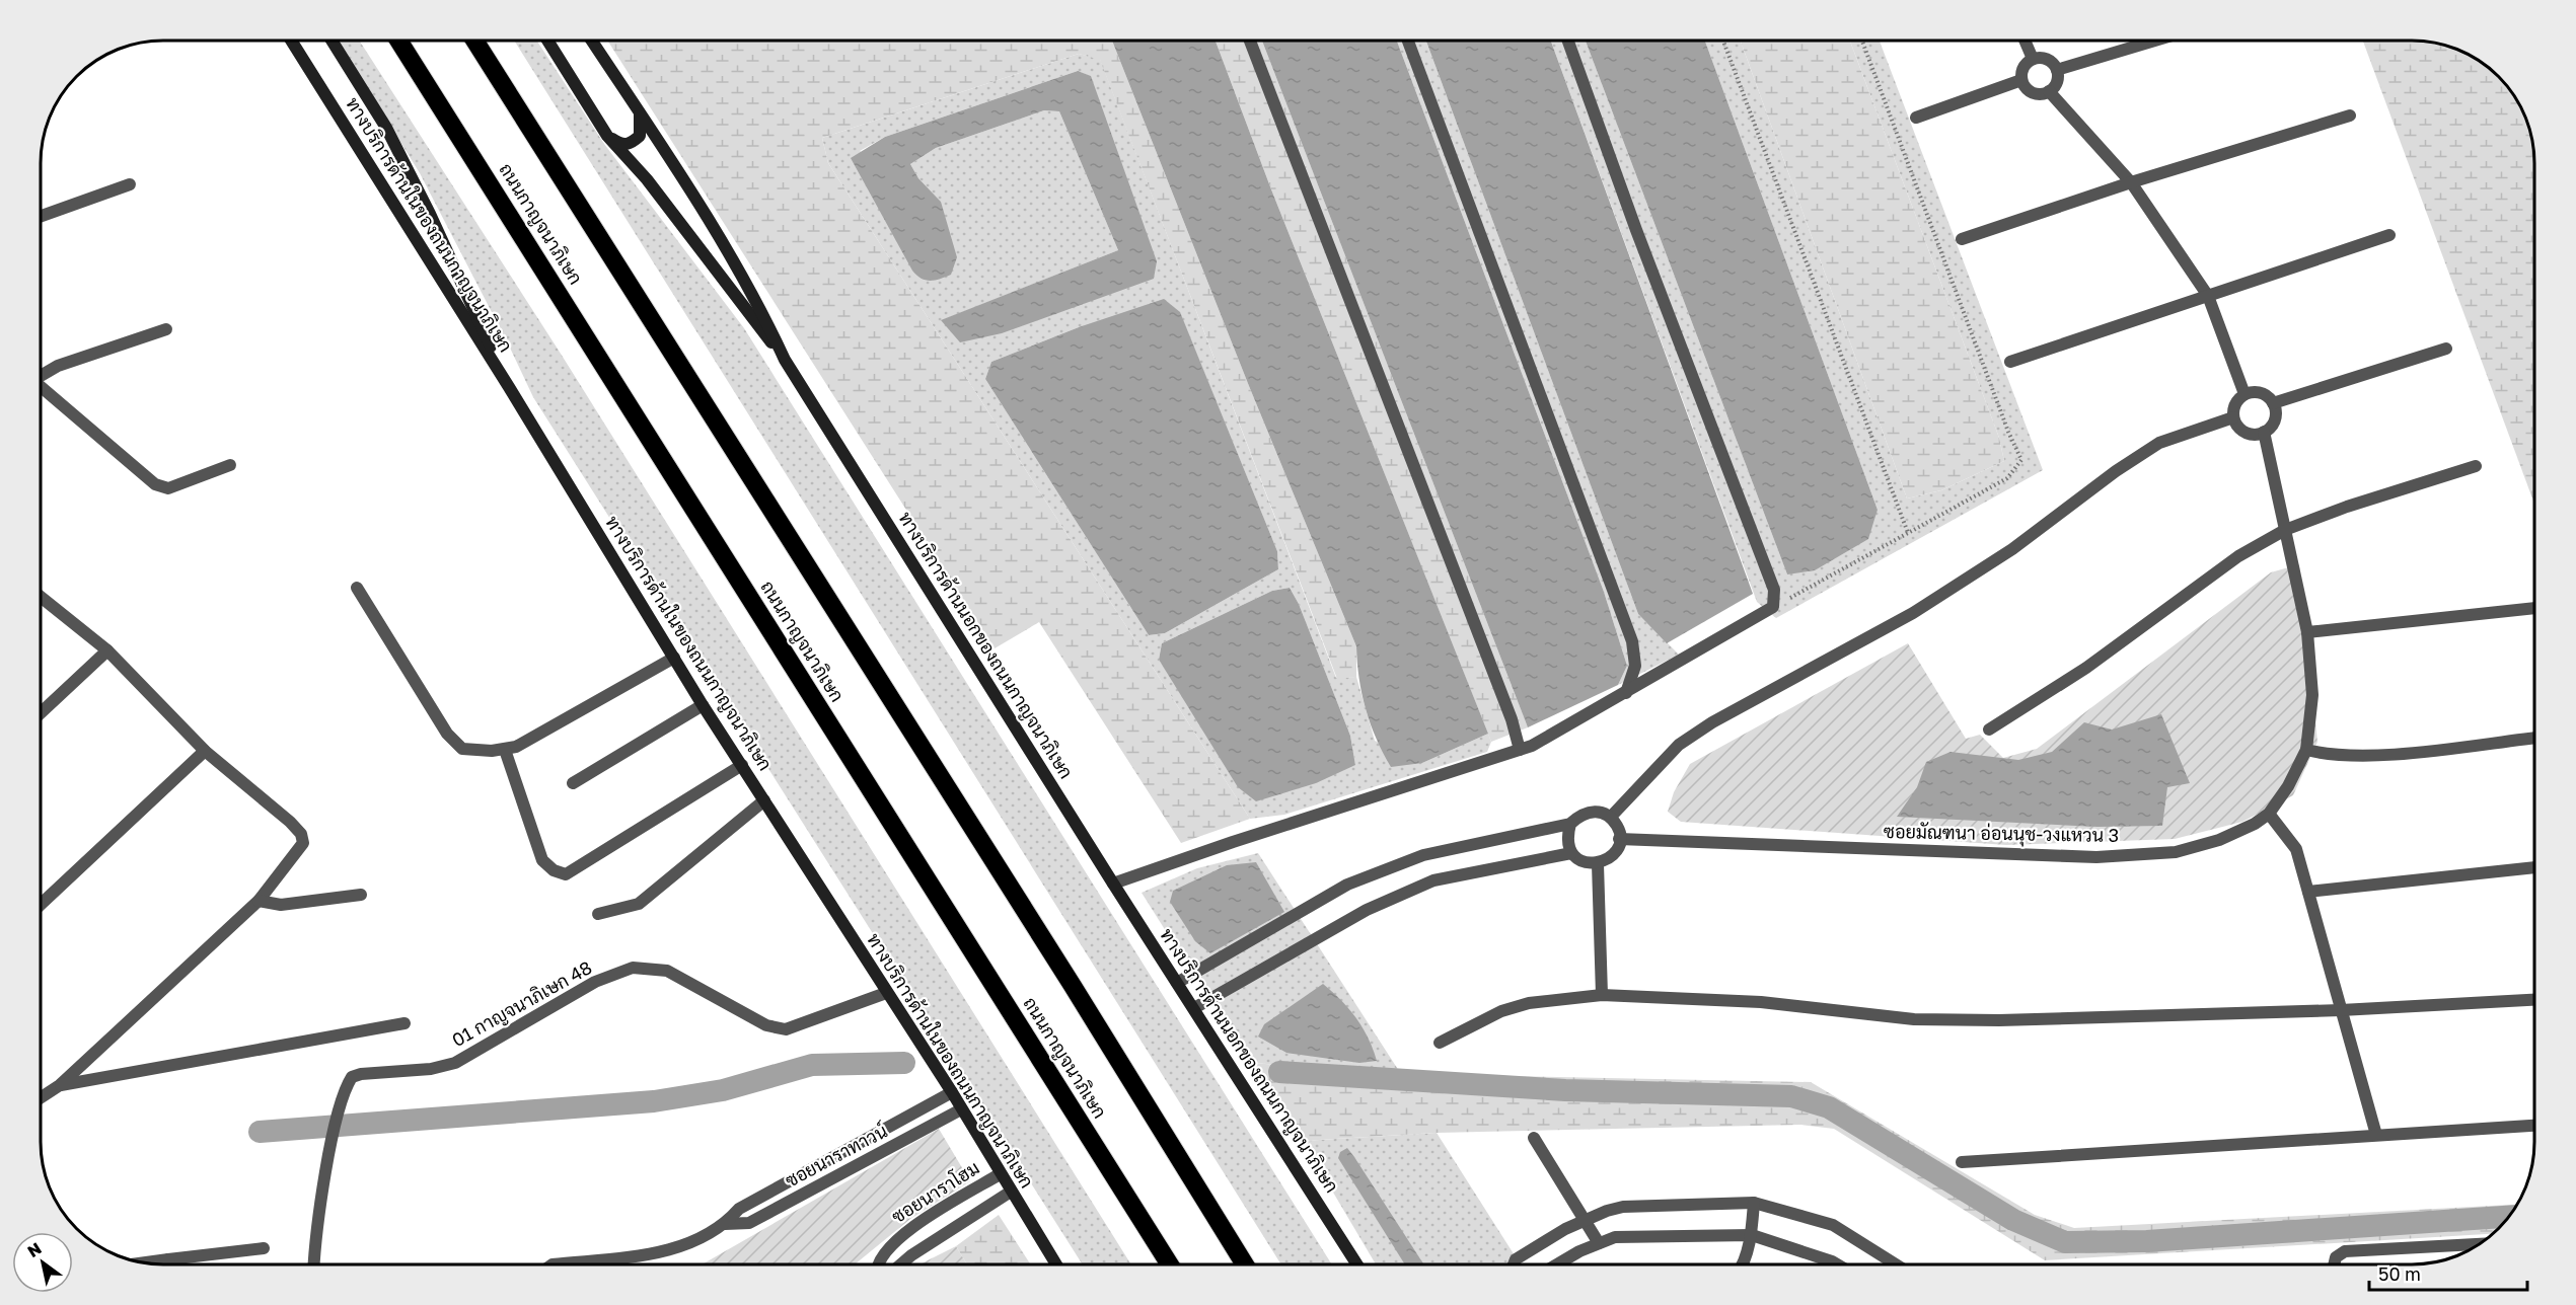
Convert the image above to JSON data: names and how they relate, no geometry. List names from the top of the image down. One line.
{"streets":{"highway":["ถนนกาญจนาภิเษก"],"main road":["ทางบริการด้านในของถนนกาญจนาภิเษก","ทางบริการด้านนอกของถนนกาญจนาภิเษก"],"street":["ซอยมัณฑนา อ่อนนุช-วงแหวน 3","01 กาญจนาภิเษก 48","ซอยนาราทาวน์","ซอยนาราโฮม"]},"crossings":[["ทางบริการด้านในของถนนกาญจนาภิเษก","01 กาญจนาภิเษก 48"],["ทางบริการด้านในของถนนกาญจนาภิเษก","ซอยนาราทาวน์"],["ทางบริการด้านในของถนนกาญจนาภิเษก","ซอยนาราโฮม"]],"scale_bar":"50 m","north":"top left"}
